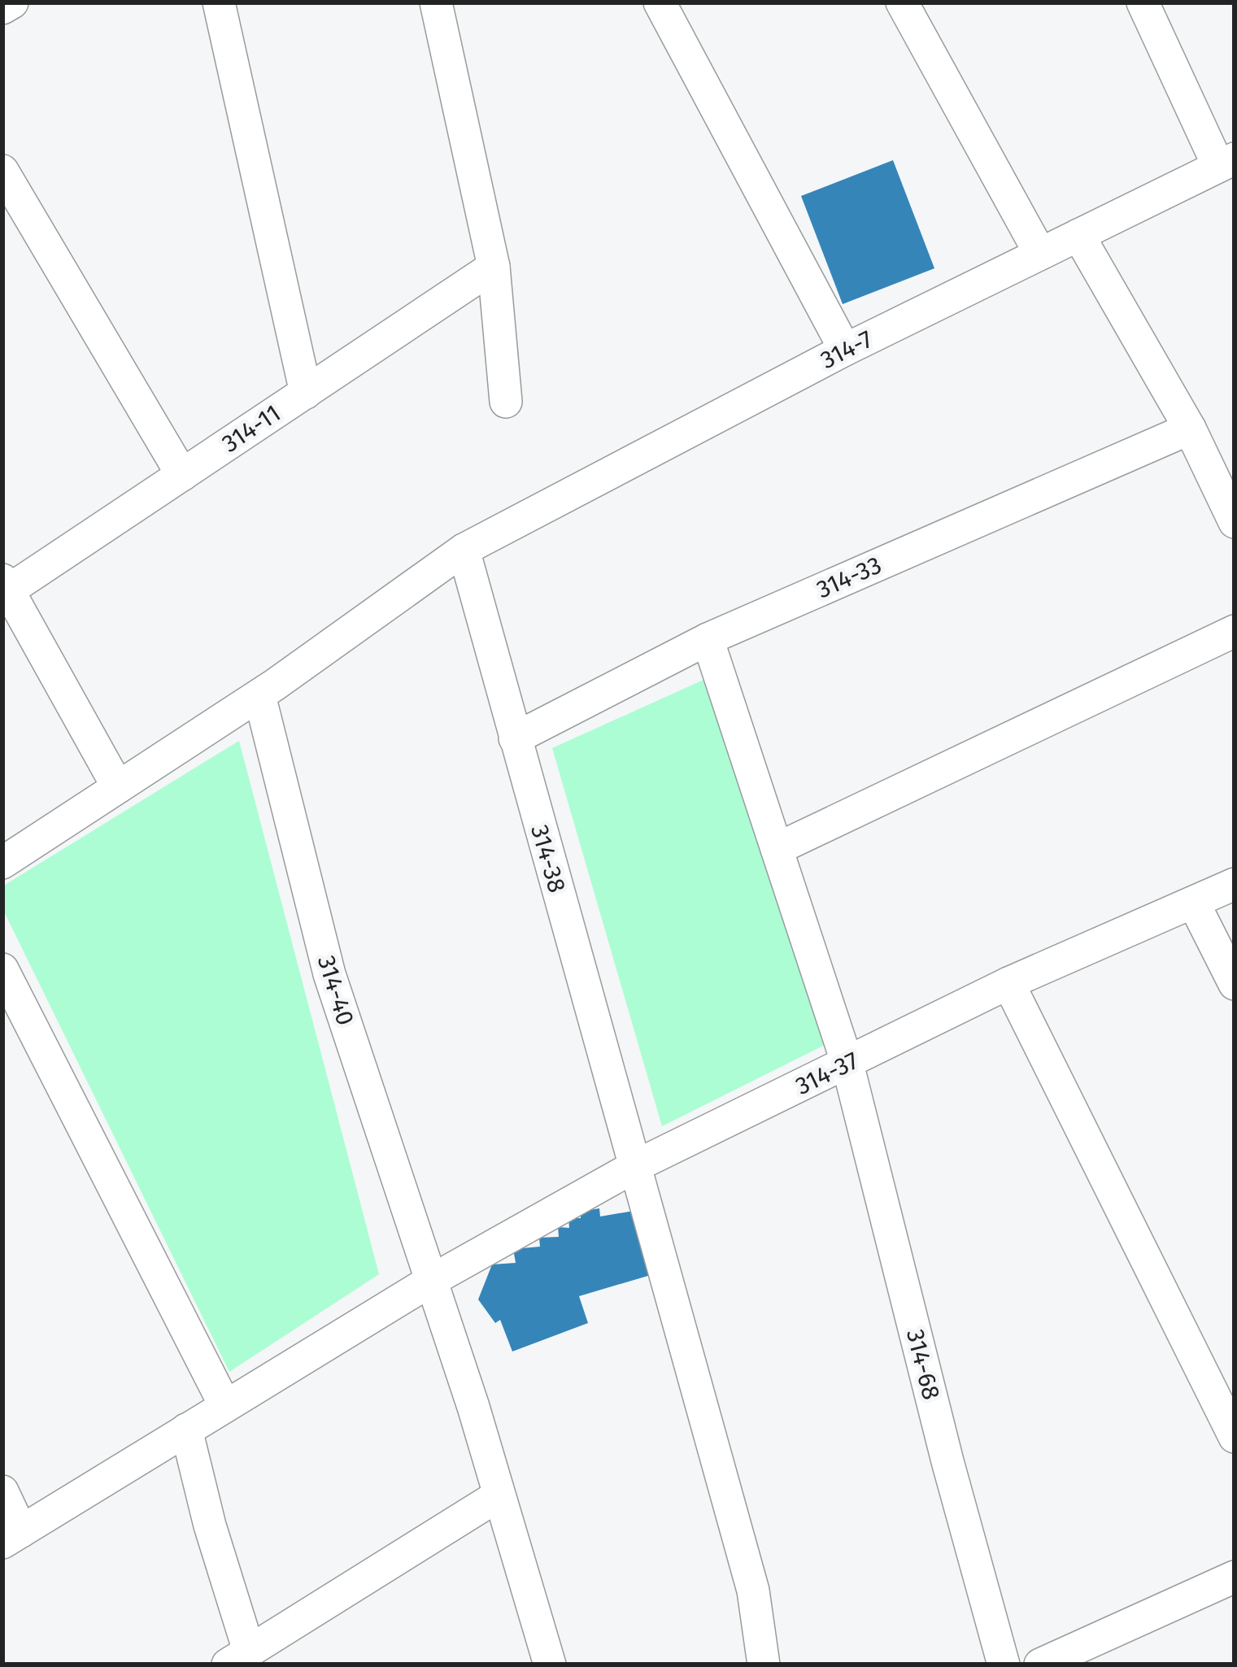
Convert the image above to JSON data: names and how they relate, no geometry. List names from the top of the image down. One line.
{"streets":{"street":["314-7","314-11","314-33","314-38","314-40","314-37","314-68"]},"crossings":[["314-7","314-38"],["314-7","314-40"],["314-33","314-38"],["314-33","314-68"],["314-38","314-37"],["314-40","314-37"],["314-37","314-68"]]}
